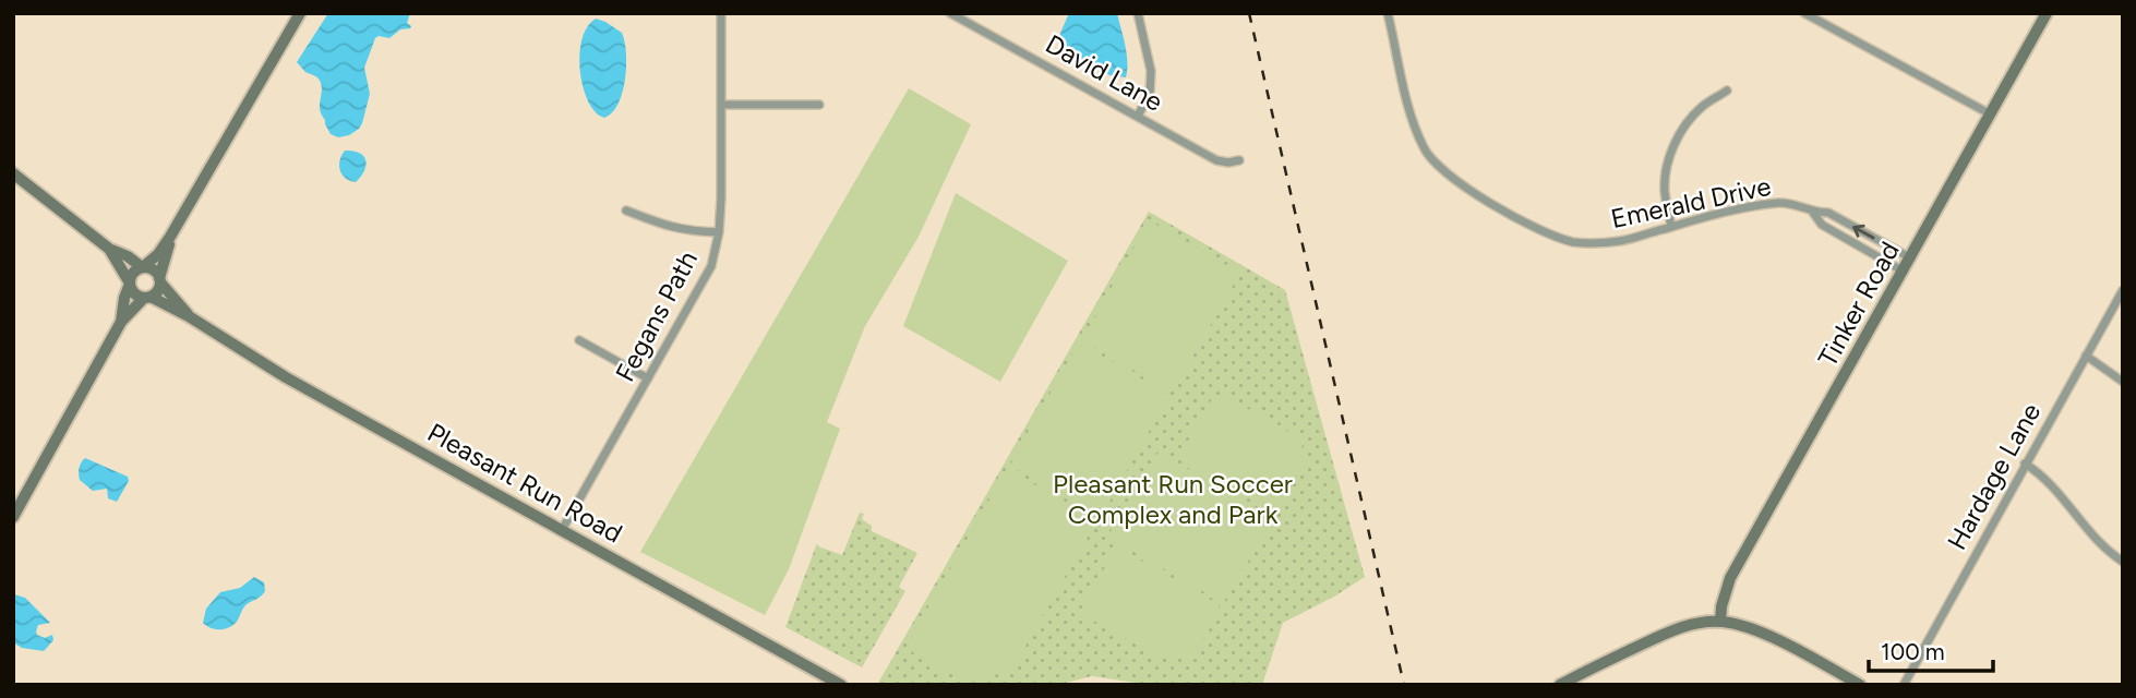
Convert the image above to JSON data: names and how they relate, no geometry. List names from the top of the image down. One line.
{"streets":{"main road":["Tinker Road","Pleasant Run Road"],"street":["David Lane","Emerald Drive","Fegans Path","Hardage Lane"]},"crossings":[["Emerald Drive","Tinker Road"],["Fegans Path","Pleasant Run Road"]],"parks":["Pleasant Run Soccer Complex and Park"],"scale_bar":"100 m"}
